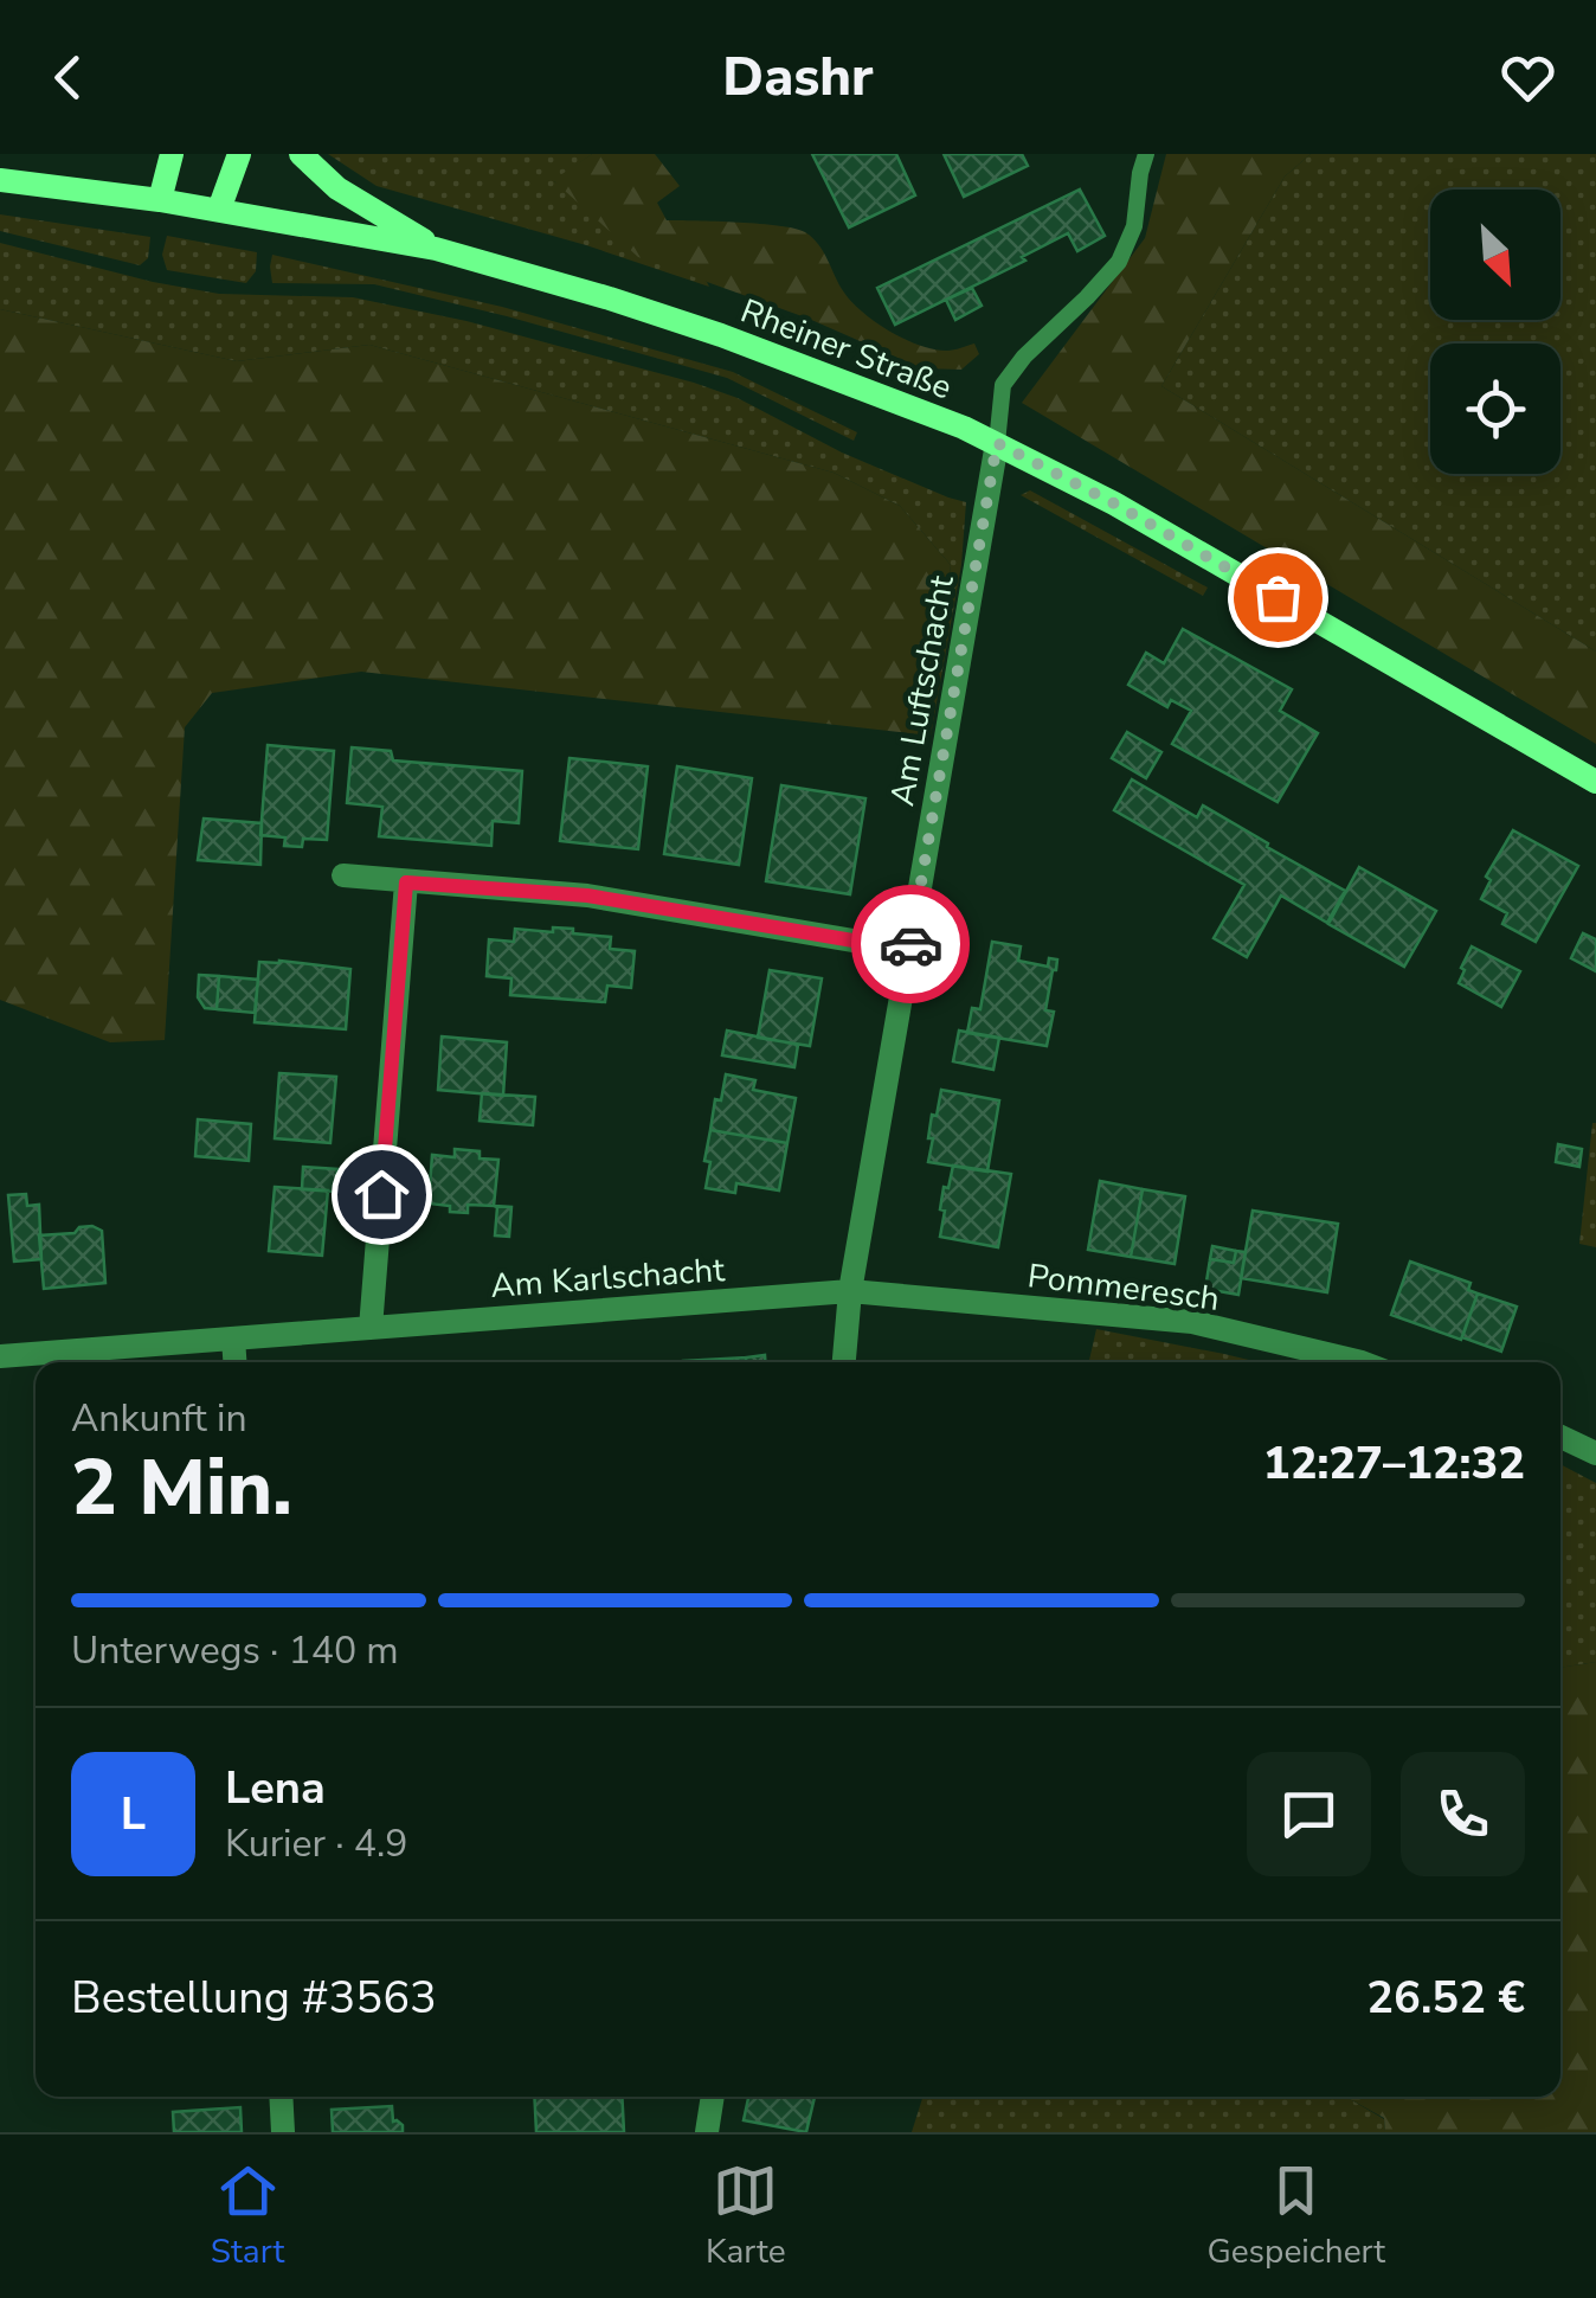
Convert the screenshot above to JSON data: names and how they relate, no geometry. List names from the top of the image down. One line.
{"streets":{"main road":["Rheiner Straße"],"street":["Am Luftschacht","Am Karlschacht","Pommeresch"]},"crossings":[["Rheiner Straße","Am Luftschacht"],["Am Luftschacht","Am Karlschacht"],["Am Luftschacht","Pommeresch"],["Am Karlschacht","Pommeresch"]],"north":"bottom right","page":{"header":"Dashr","heading":["2 Min.","Ankunft in","12:27–12:32"],"panel":["Lena","Kurier · 4.9","Bestellung #3563","26.52 €"],"bar":"Unterwegs · 140 m","round":"L","tabs":["Start","Karte","Gespeichert"]}}
